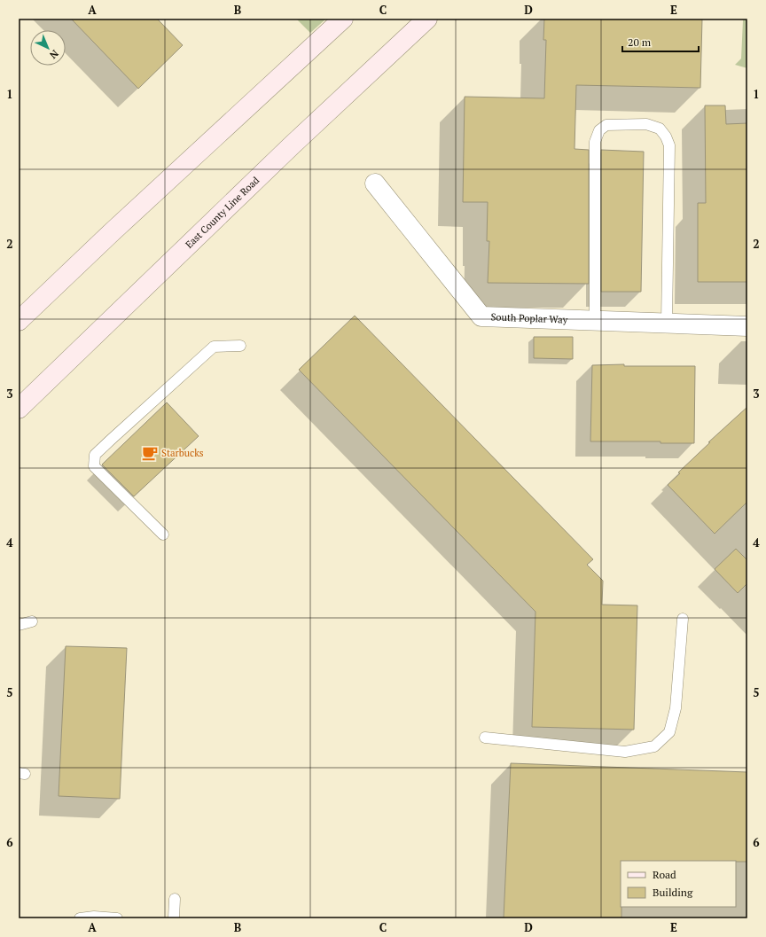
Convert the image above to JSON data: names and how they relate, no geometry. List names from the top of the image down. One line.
{"streets":{"main road":["East County Line Road"],"street":["South Poplar Way"]},"places":{"cafe":["Starbucks"]},"legend":["Road","Building"],"scale_bar":"20 m","north":"bottom right","grid":{"columns":["A","B","C","D","E"],"rows":["1","2","3","4","5","6"]}}
